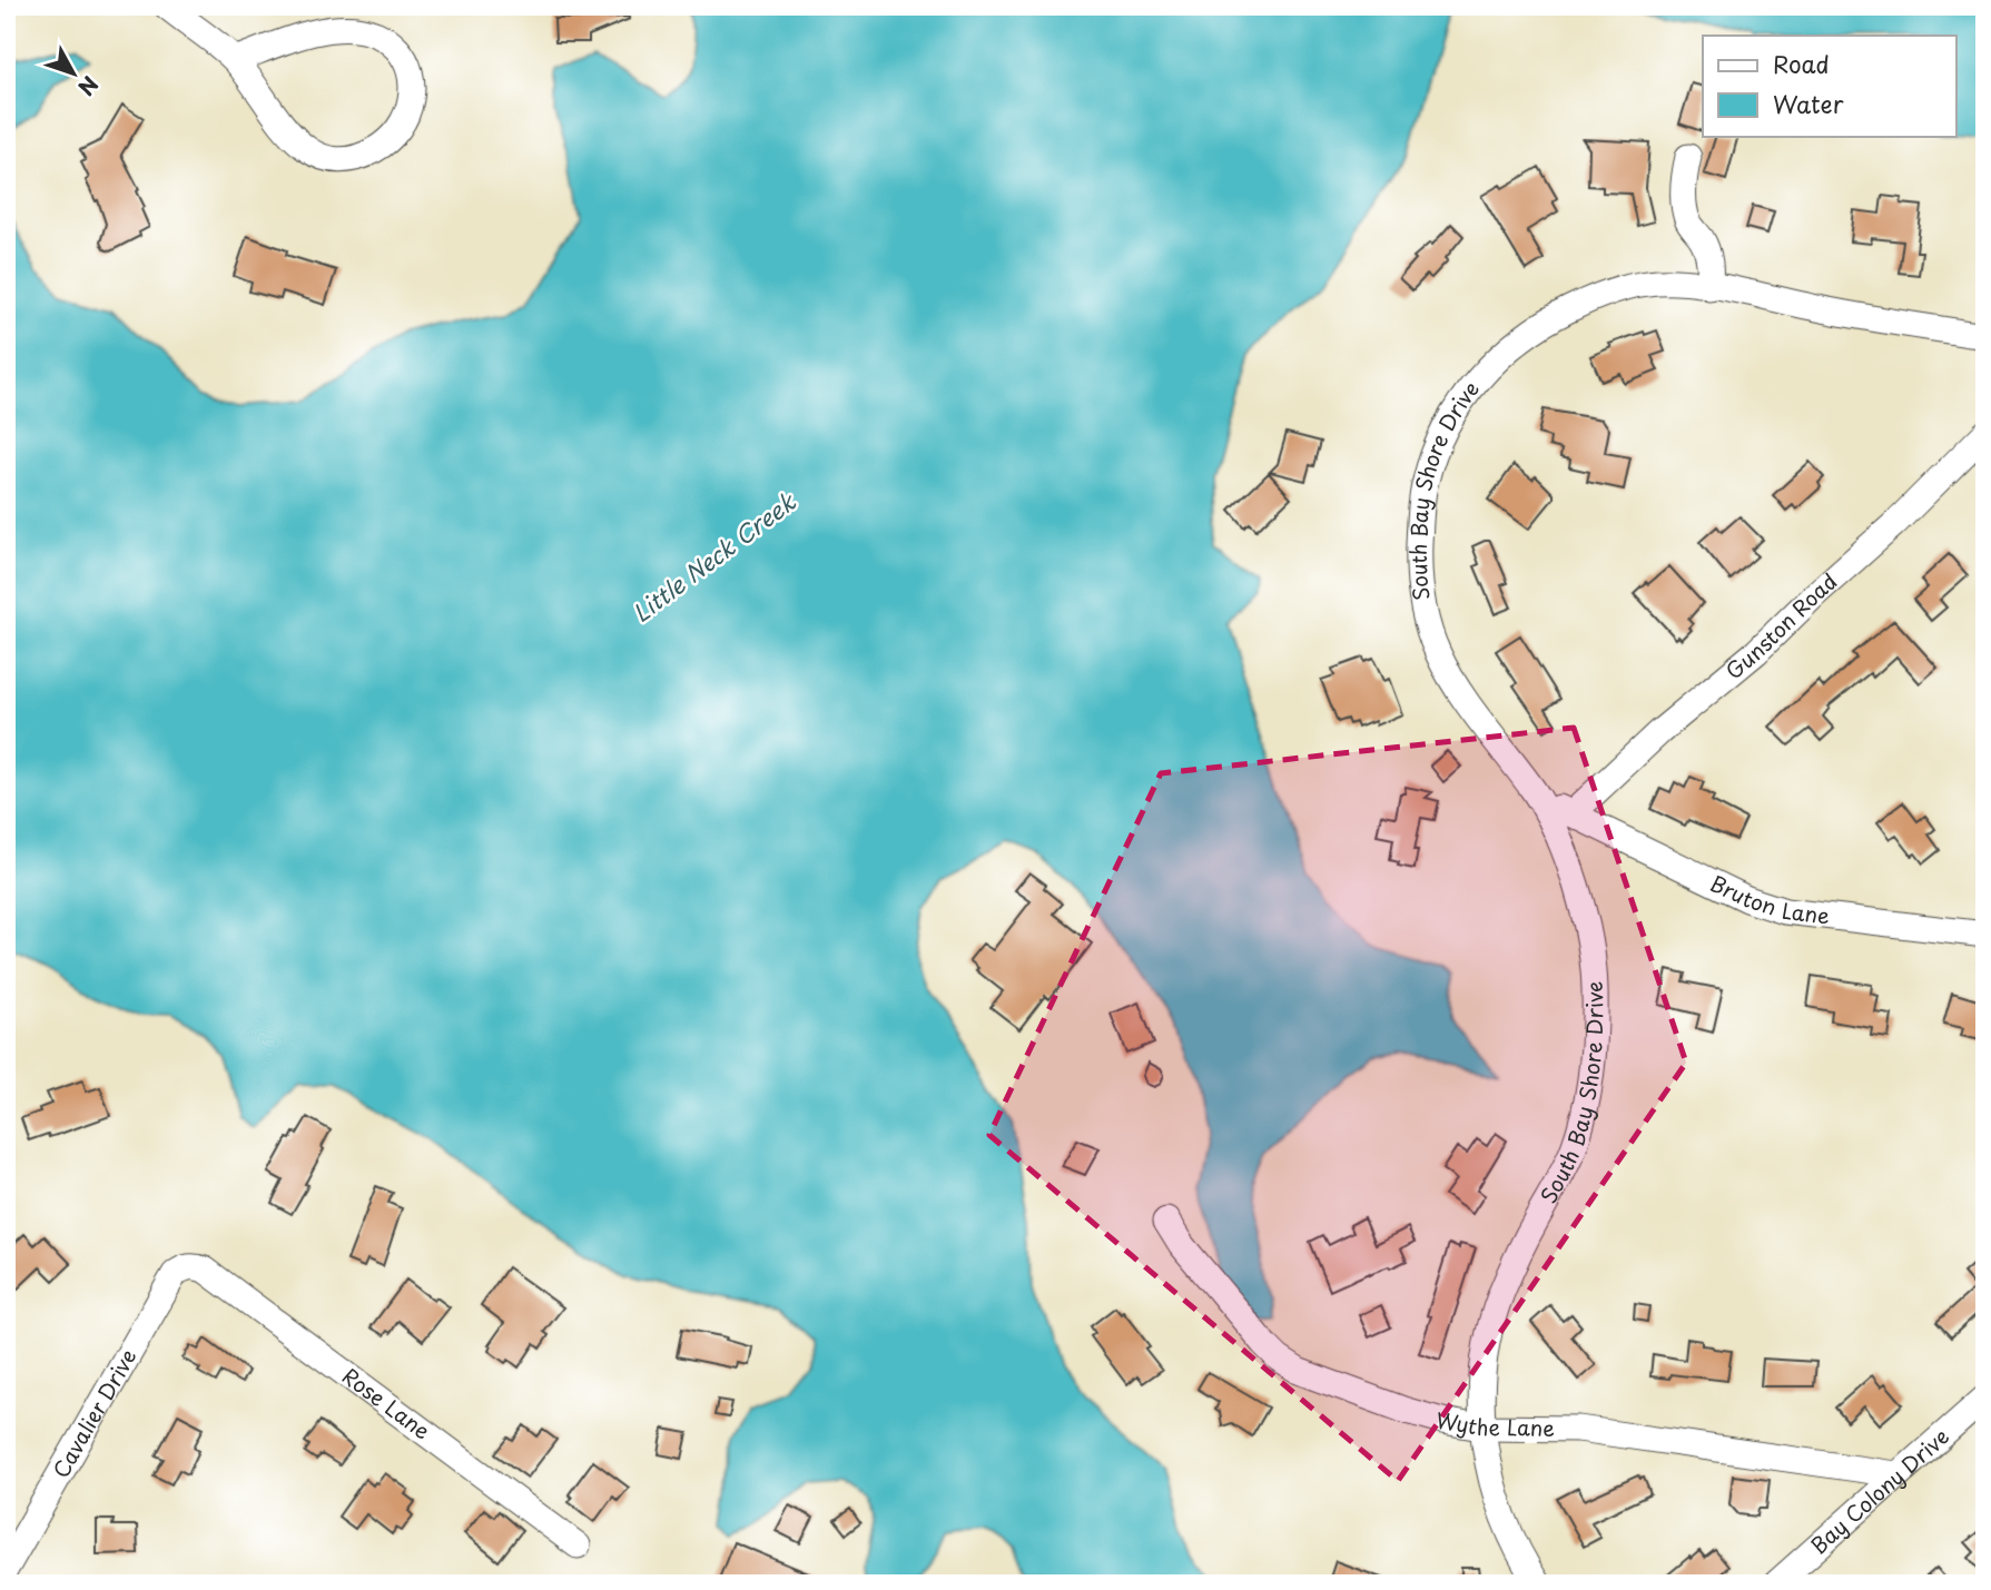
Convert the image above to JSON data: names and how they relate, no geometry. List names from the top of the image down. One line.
{"streets":{"street":["South Bay Shore Drive","Gunston Road","Bruton Lane","Rose Lane","Cavalier Drive","Wythe Lane","Bay Colony Drive"]},"crossings":[["South Bay Shore Drive","Bruton Lane"],["South Bay Shore Drive","Wythe Lane"],["Gunston Road","Bruton Lane"],["Rose Lane","Cavalier Drive"],["Wythe Lane","Bay Colony Drive"]],"water":["Little Neck Creek"],"legend":["Road","Water"],"north":"bottom right"}
